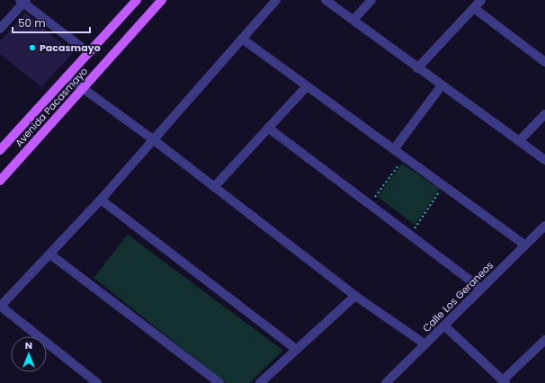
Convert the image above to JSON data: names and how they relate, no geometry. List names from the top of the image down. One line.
{"streets":{"main road":["Avenida Pacasmayo"],"street":["Calle Los Geraneos"]},"places":["Pacasmayo"],"scale_bar":"50 m","north":"top"}
